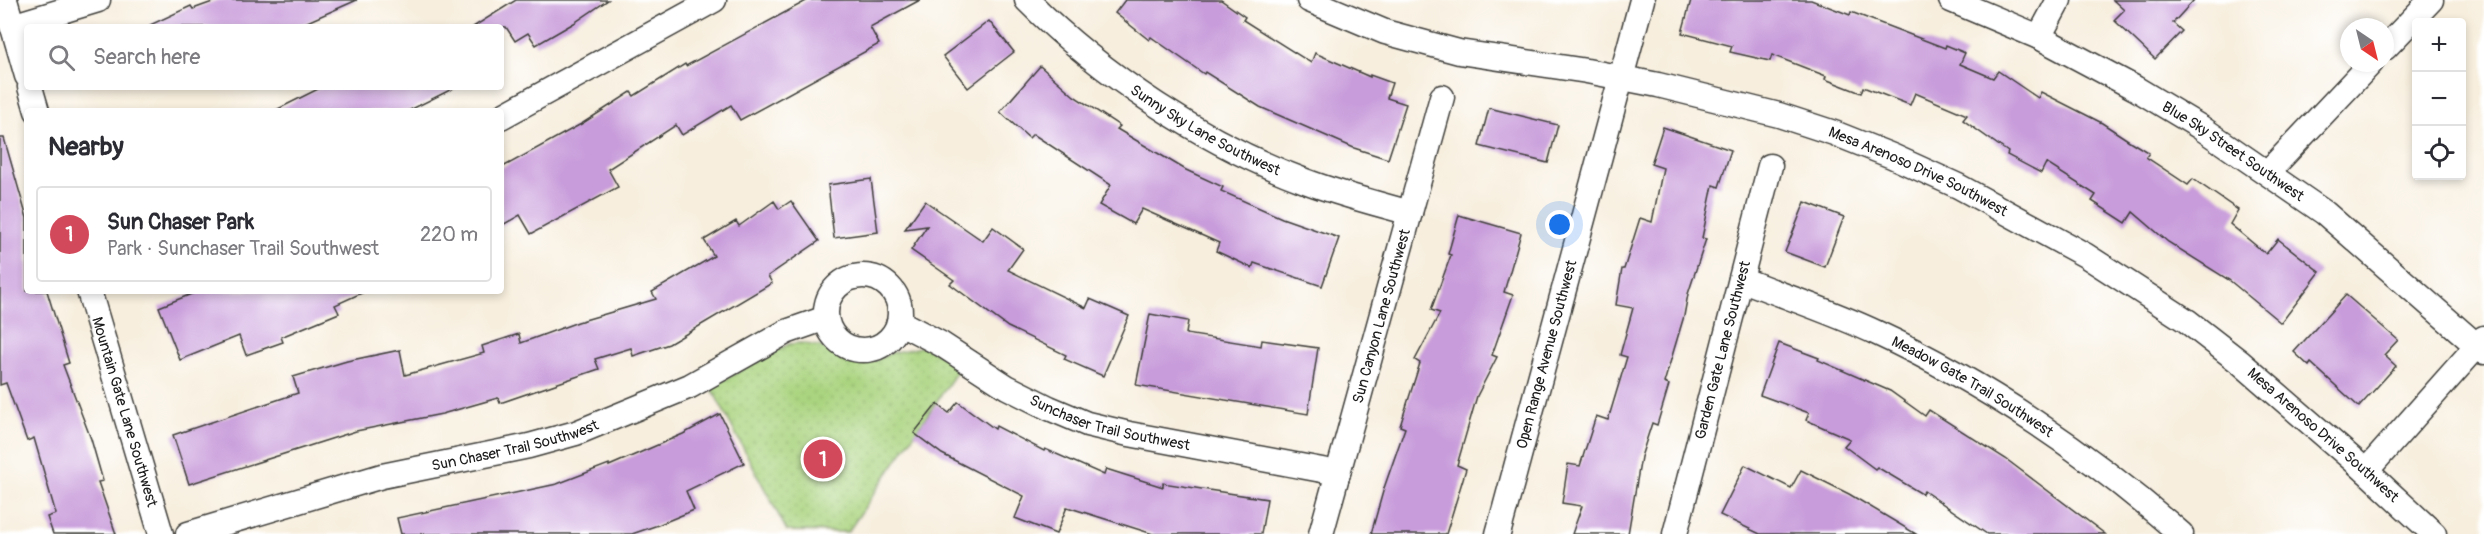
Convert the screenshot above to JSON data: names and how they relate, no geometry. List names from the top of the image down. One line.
{"streets":{"street":["Sunny Sky Lane Southwest","Blue Sky Street Southwest","Mesa Arenoso Drive Southwest","Sun Canyon Lane Southwest","Garden Gate Lane Southwest","Open Range Avenue Southwest","Meadow Gate Trail Southwest","Mountain Gate Lane Southwest","Sunchaser Trail Southwest","Sun Chaser Trail Southwest"]},"crossings":[["Sunny Sky Lane Southwest","Sun Canyon Lane Southwest"],["Mesa Arenoso Drive Southwest","Open Range Avenue Southwest"],["Sun Canyon Lane Southwest","Sunchaser Trail Southwest"],["Garden Gate Lane Southwest","Meadow Gate Trail Southwest"],["Sunchaser Trail Southwest","Sun Chaser Trail Southwest"]],"north":"bottom right","page":{"map_buttons":["+","−"],"search":"Search here","heading":"Nearby","list":[{"mark":"1","name":"Sun Chaser Park","note":"Park · Sunchaser Trail Southwest","value":"220 m"}],"pins":"1"}}
